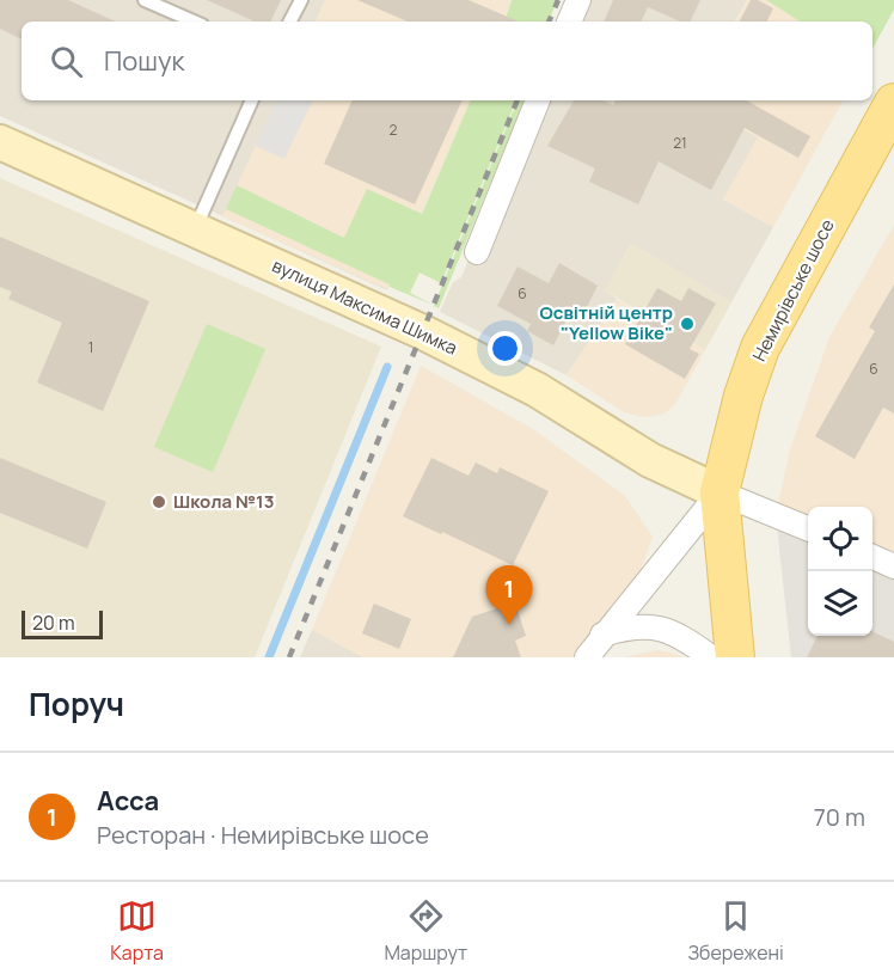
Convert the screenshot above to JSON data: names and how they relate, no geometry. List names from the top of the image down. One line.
{"streets":{"main road":["Немирівське шосе","вулиця Максима Шимка"]},"crossings":[["Немирівське шосе","вулиця Максима Шимка"]],"places":["Освітній центр \"Yellow Bike\"","Школа №13"],"house_numbers":["2","21","6","1","6"],"scale_bar":"20 m","page":{"search":"Пошук","pins":"1","scale":"20 m","heading":"Поруч","list":[{"mark":"1","name":"Асса","note":"Ресторан · Немирівське шосе","value":"70 m"}],"nav":["Карта","Маршрут","Збережені"]}}
